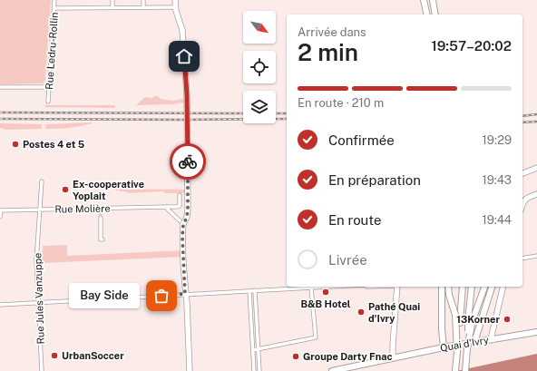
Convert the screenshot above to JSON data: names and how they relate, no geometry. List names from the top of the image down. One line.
{"streets":{"main road":["Quai d'Ivry"],"street":["Rue Ledru-Rollin","Rue Molière","Rue Jules Vanzuppe"]},"crossings":[["Rue Molière","Rue Jules Vanzuppe"]],"places":["Postes 4 et 5","Ex-cooperative Yoplait","B&B Hotel","Bay Side","Pathé Quai d'Ivry","13Korner","UrbanSoccer","Groupe Darty Fnac"],"north":"bottom right","page":{"heading":["2 min","Arrivée dans","19:57–20:02"],"bar":"En route · 210 m","list":[["Confirmée","19:29"],["En préparation","19:43"],["En route","19:44"],"Livrée"],"bubble":"Bay Side"}}
